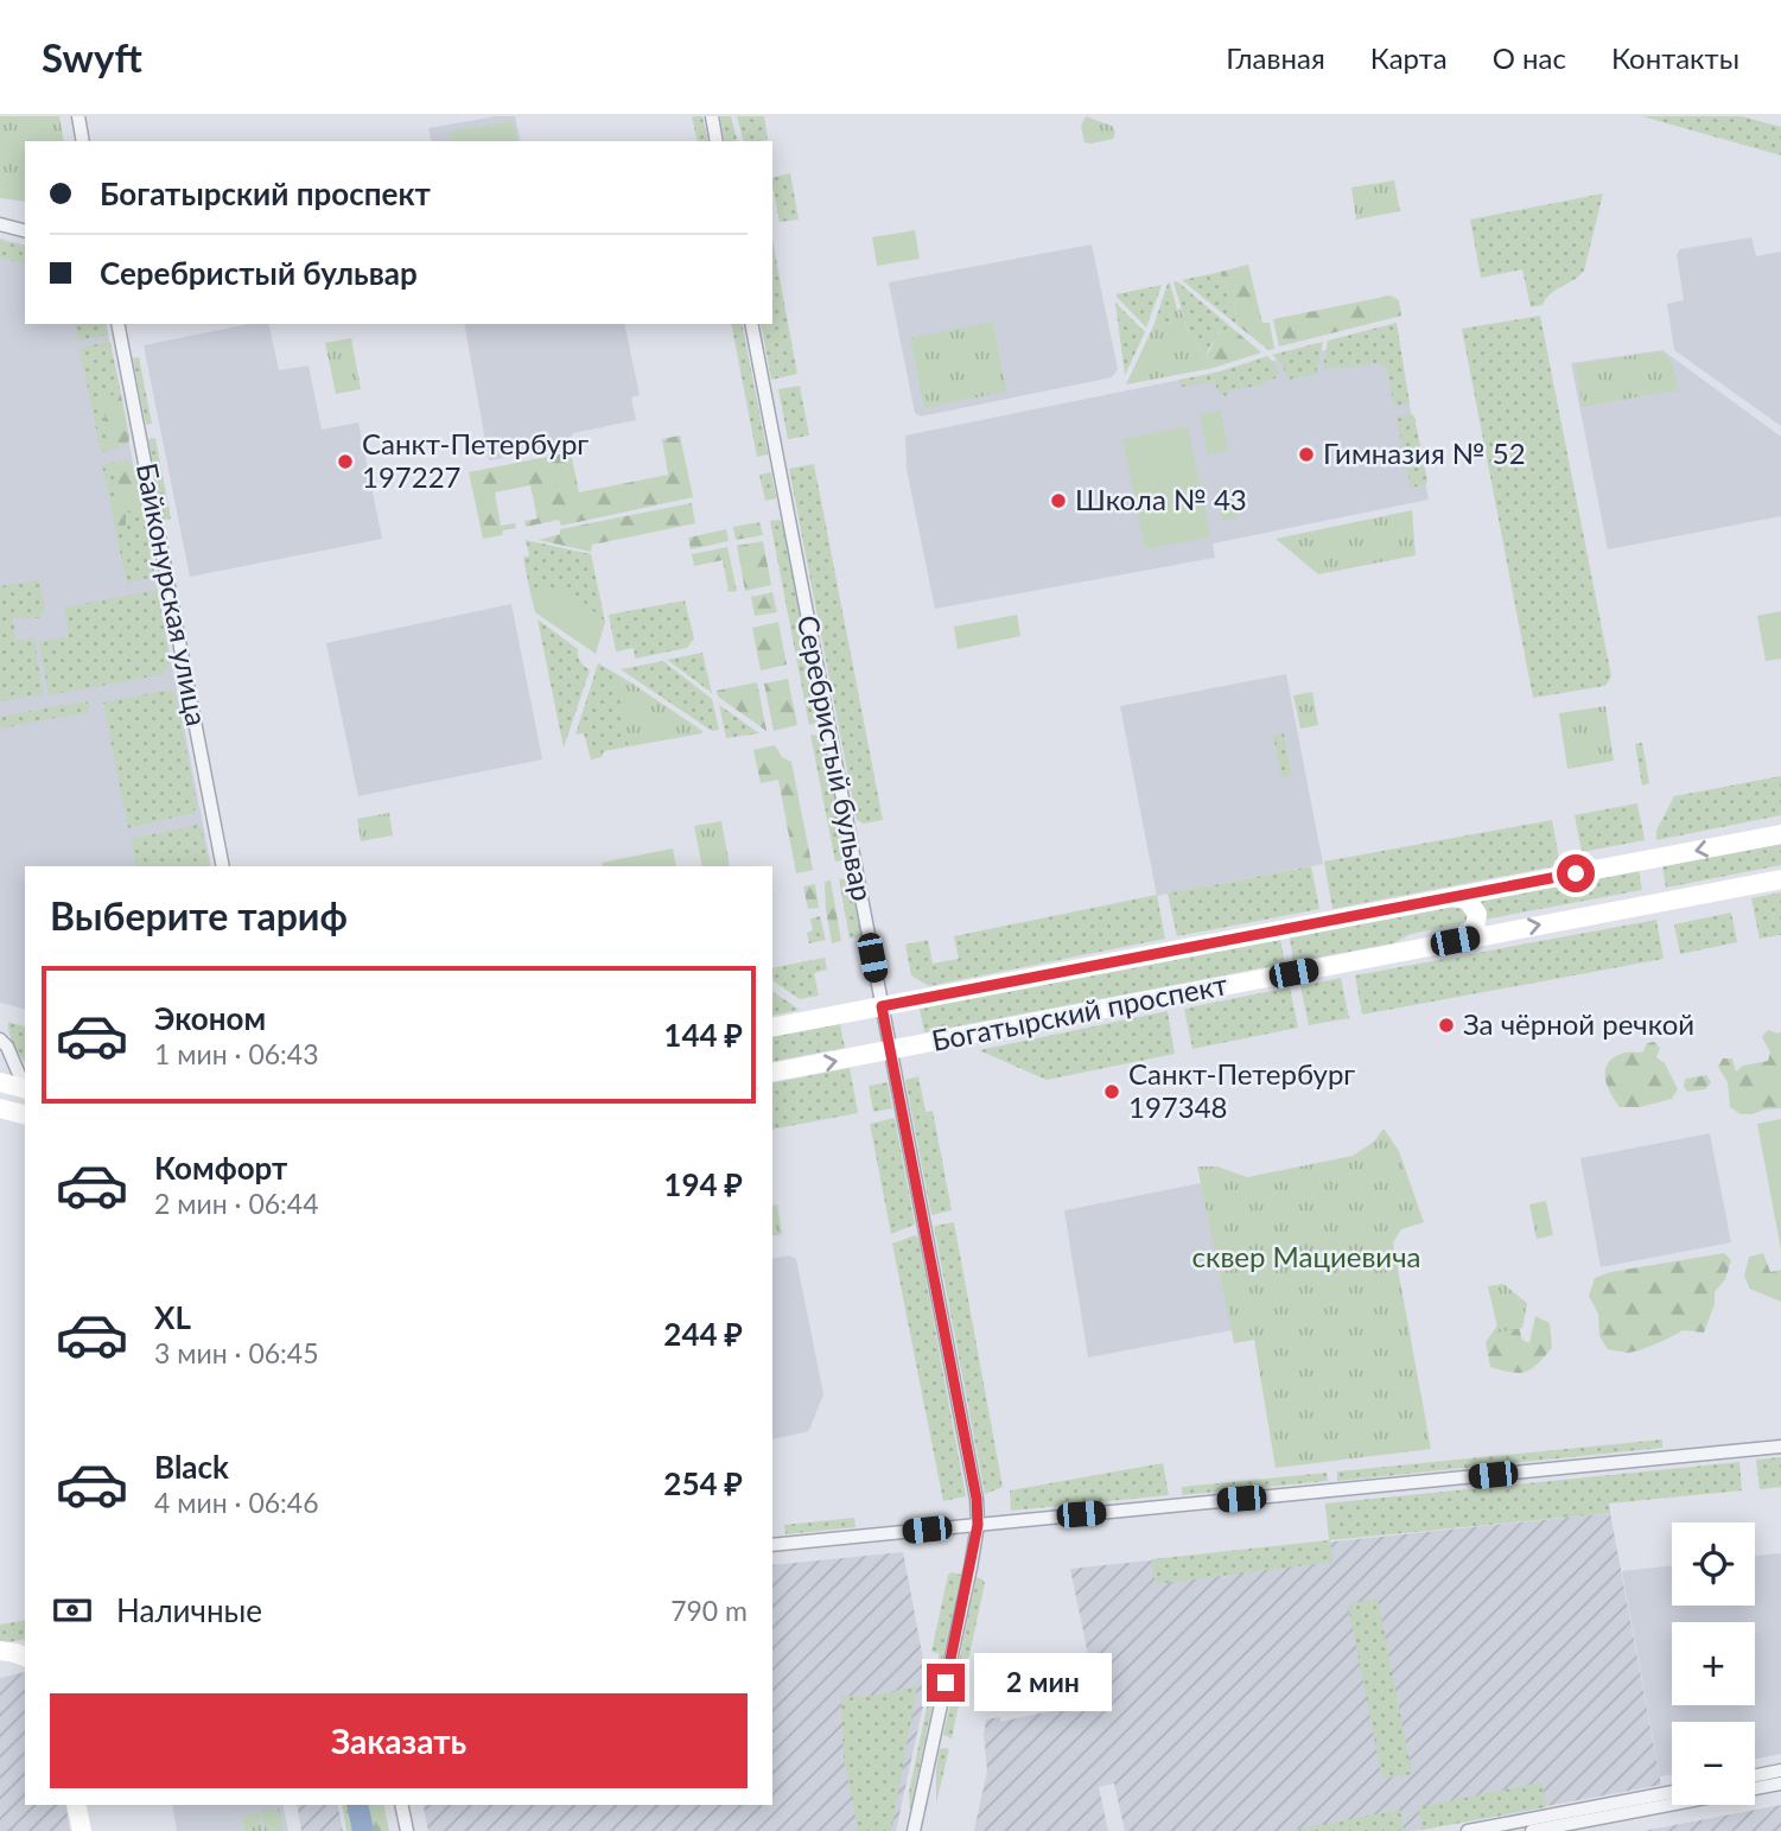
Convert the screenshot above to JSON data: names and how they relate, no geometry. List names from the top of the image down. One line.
{"streets":{"main road":["Богатырский проспект"],"street":["Байконурская улица","Серебристый бульвар"]},"crossings":[["Серебристый бульвар","Богатырский проспект"]],"parks":["сквер Мациевича"],"places":["Гимназия № 52","Санкт-Петербург 197227","Школа № 43","За чёрной речкой","Санкт-Петербург 197348"],"page":{"header":"Swyft","nav":["Главная","Карта","О нас","Контакты"],"banner":["Богатырский проспект","Серебристый бульвар"],"heading":"Выберите тариф","list":[{"name":"Эконом","note":"1 мин · 06:43","value":"144 ₽"},{"name":"Комфорт","note":"2 мин · 06:44","value":"194 ₽"},{"name":"XL","note":"3 мин · 06:45","value":"244 ₽"},{"name":"Black","note":"4 мин · 06:46","value":"254 ₽"}],"map_buttons":["+","−"],"pay":["Наличные","790 m"],"bubble":"2 мин","buttons":"Заказать"}}
